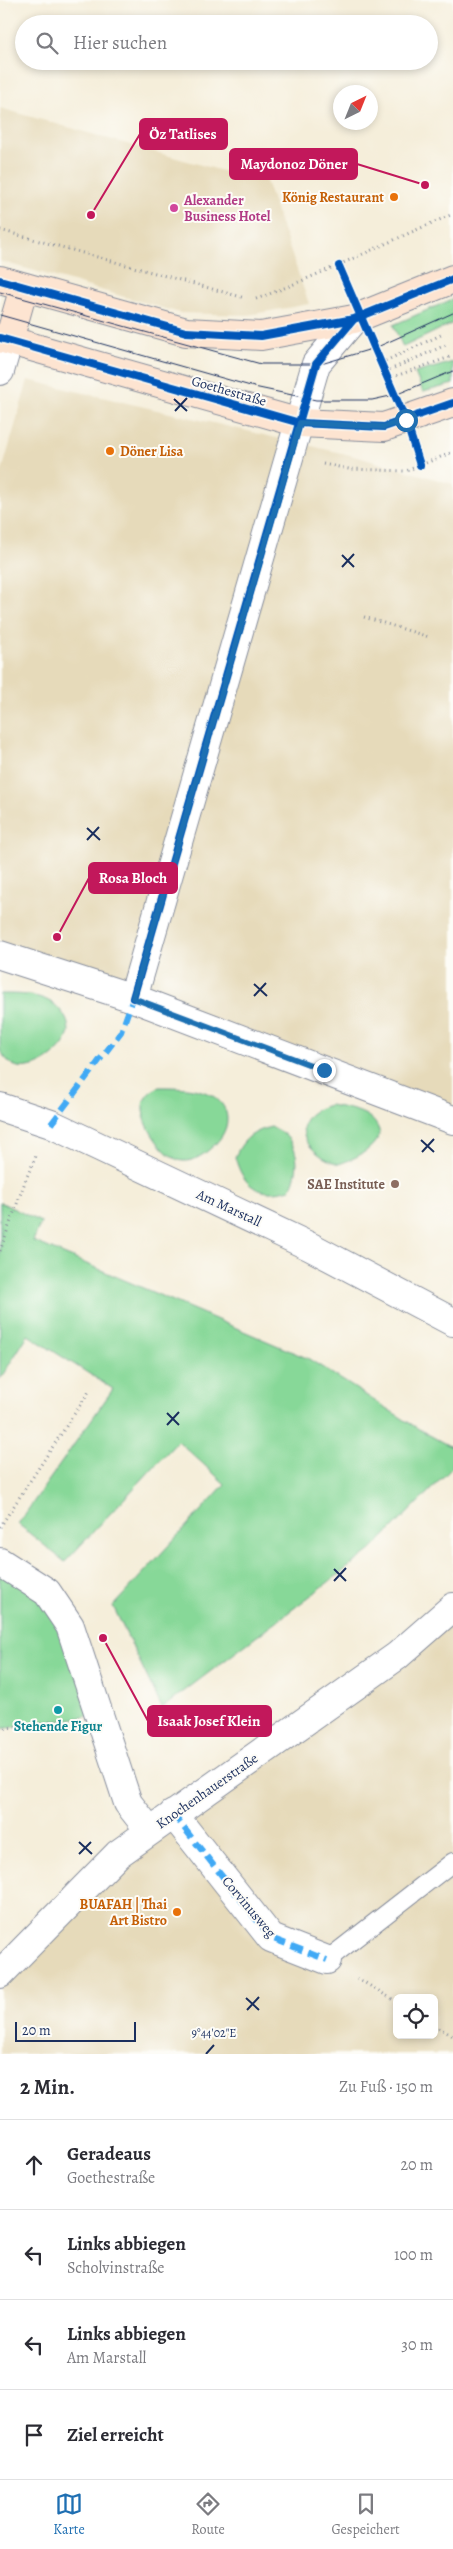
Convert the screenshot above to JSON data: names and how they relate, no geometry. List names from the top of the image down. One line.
{"streets":{"street":["Goethestraße","Am Marstall","Knochenhauerstraße","Corvinusweg"]},"crossings":[["Knochenhauerstraße","Corvinusweg"]],"places":["Maydonoz Döner","König Restaurant","Alexander Business Hotel","Öz Tatlises","Döner Lisa","Rosa Bloch","SAE Institute","Isaak Josef Klein","Stehende Figur","BUAFAH | Thai Art Bistro"],"scale_bar":"20 m","north":"top right","page":{"search":"Hier suchen","scale":"20 m","heading":["2 Min.","Zu Fuß · 150 m"],"list":[["Geradeaus","Goethestraße","20 m"],["Links abbiegen","Scholvinstraße","100 m"],["Links abbiegen","Am Marstall","30 m"],"Ziel erreicht"],"nav":["Karte","Route","Gespeichert"]},"coordinates":["9°44'02\"E"]}
